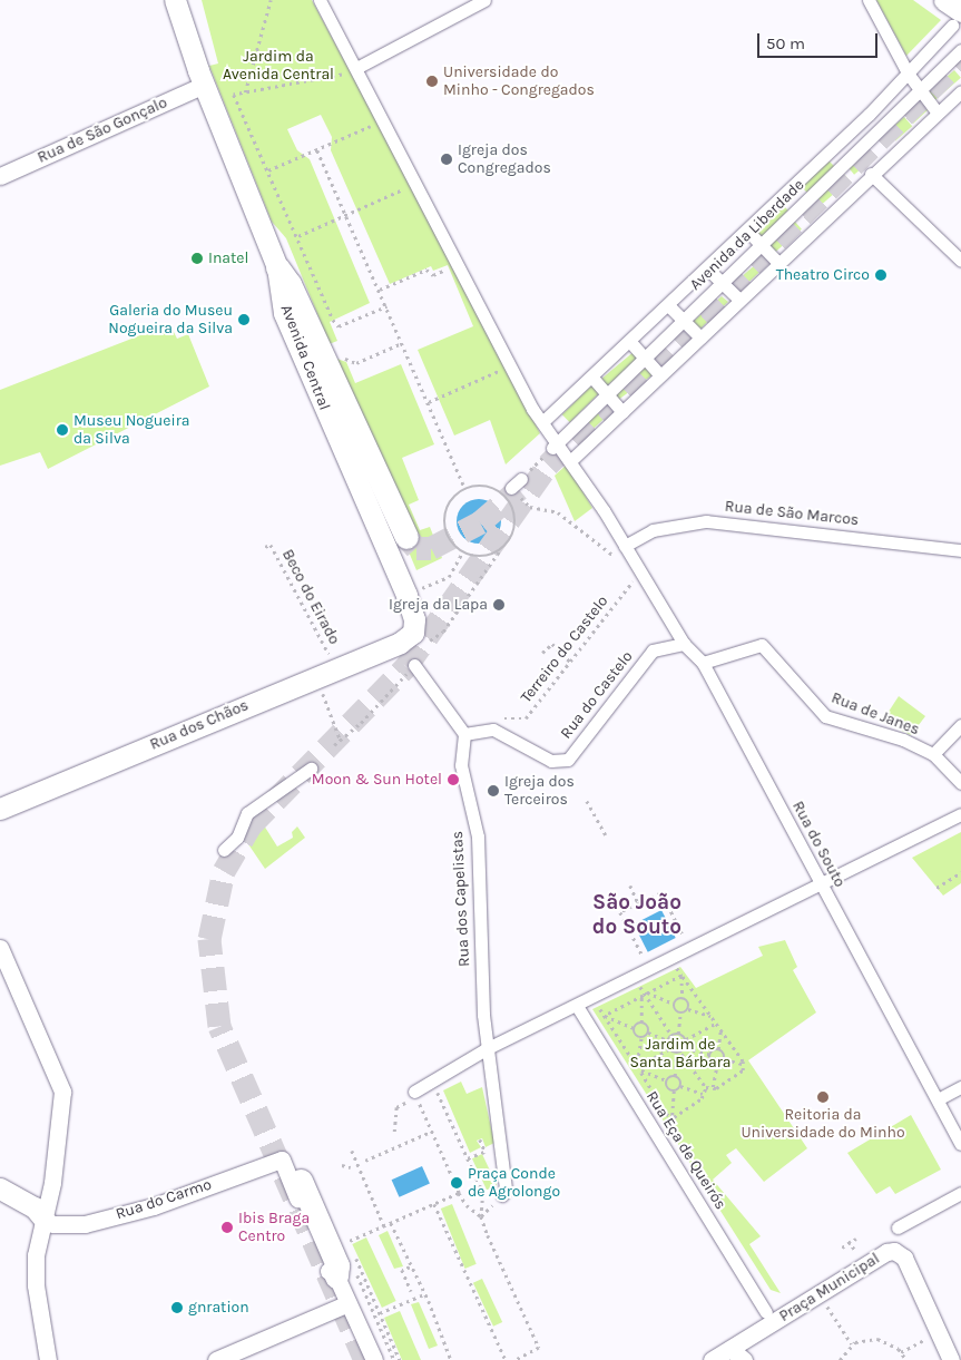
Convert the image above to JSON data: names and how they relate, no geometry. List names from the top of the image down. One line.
{"streets":{"street":["Rua de São Gonçalo","Avenida da Liberdade","Avenida Central","Rua de São Marcos","Rua do Castelo","Rua de Janes","Rua dos Chãos","Rua do Souto","Rua dos Capelistas","Rua Eça de Queirós","Rua do Carmo","Praça Municipal"],"path":["Beco do Eirado","Terreiro do Castelo"]},"crossings":[["Rua de São Gonçalo","Avenida Central"],["Avenida da Liberdade","Rua do Souto"],["Avenida Central","Rua dos Chãos"],["Rua de São Marcos","Rua do Souto"],["Terreiro do Castelo","Rua do Castelo"],["Rua do Castelo","Rua do Souto"],["Rua de Janes","Rua do Souto"]],"districts":["São João do Souto"],"parks":["Jardim da Avenida Central","Jardim de Santa Bárbara"],"places":["Universidade do Minho - Congregados","Igreja dos Congregados","Inatel","Theatro Circo","Galeria do Museu Nogueira da Silva","Museu Nogueira da Silva","Igreja da Lapa","Moon & Sun Hotel","Igreja dos Terceiros","Reitoria da Universidade do Minho","Praça Conde de Agrolongo","Ibis Braga Centro","gnration"],"scale_bar":"50 m"}
